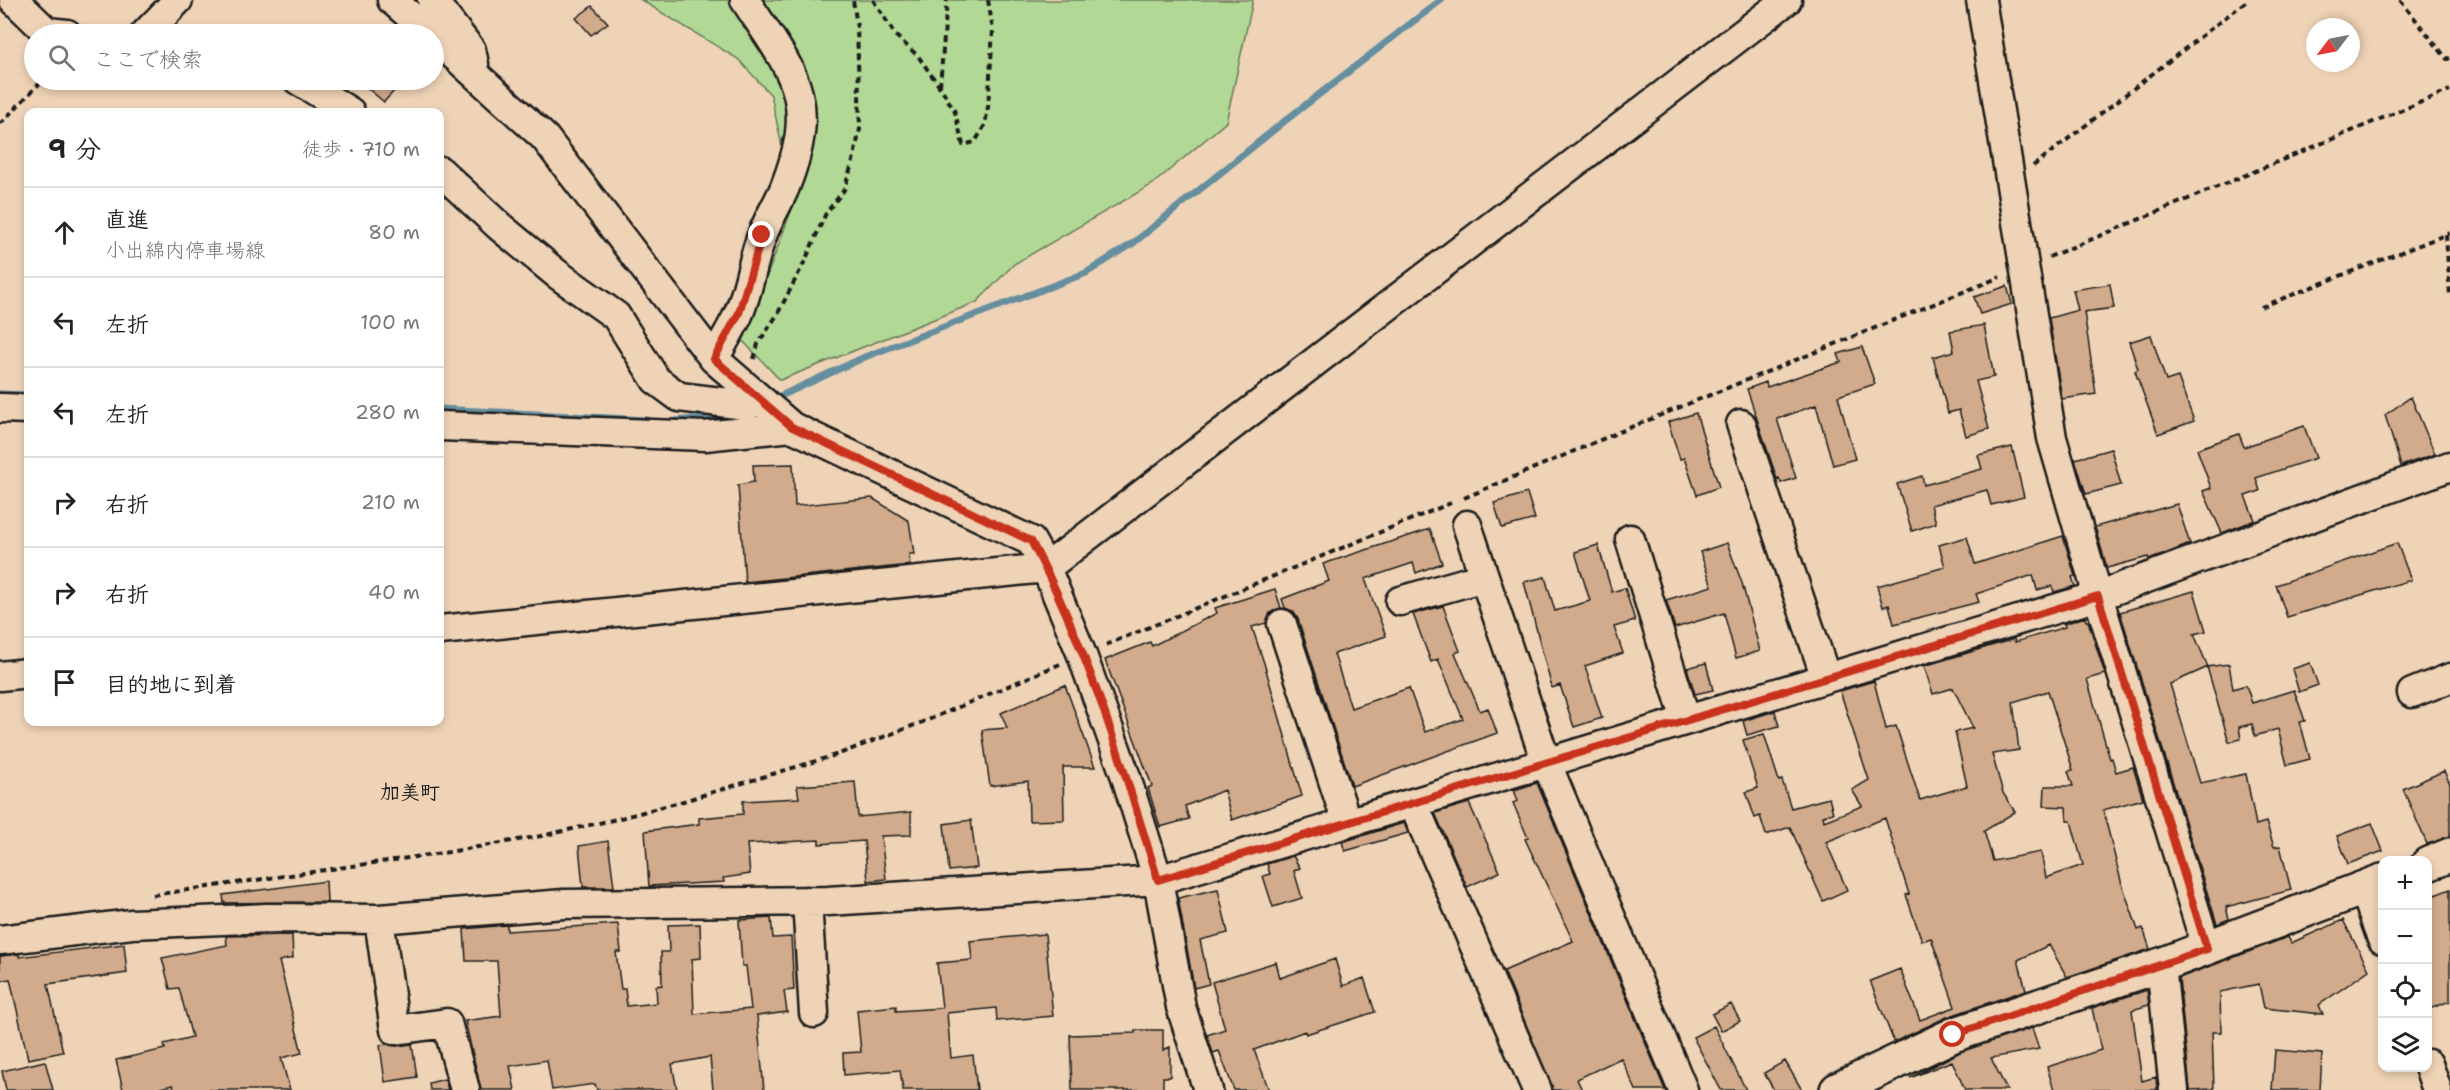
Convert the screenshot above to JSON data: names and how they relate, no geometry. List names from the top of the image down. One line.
{"districts":["加美町"],"north":"bottom left","page":{"search":"ここで検索","heading":["9 分","徒歩 · 710 m"],"list":[["直進","小出綿内停車場線","80 m"],["左折","100 m"],["左折","280 m"],["右折","210 m"],["右折","40 m"],"目的地に到着"],"map_buttons":["+","−"]}}
